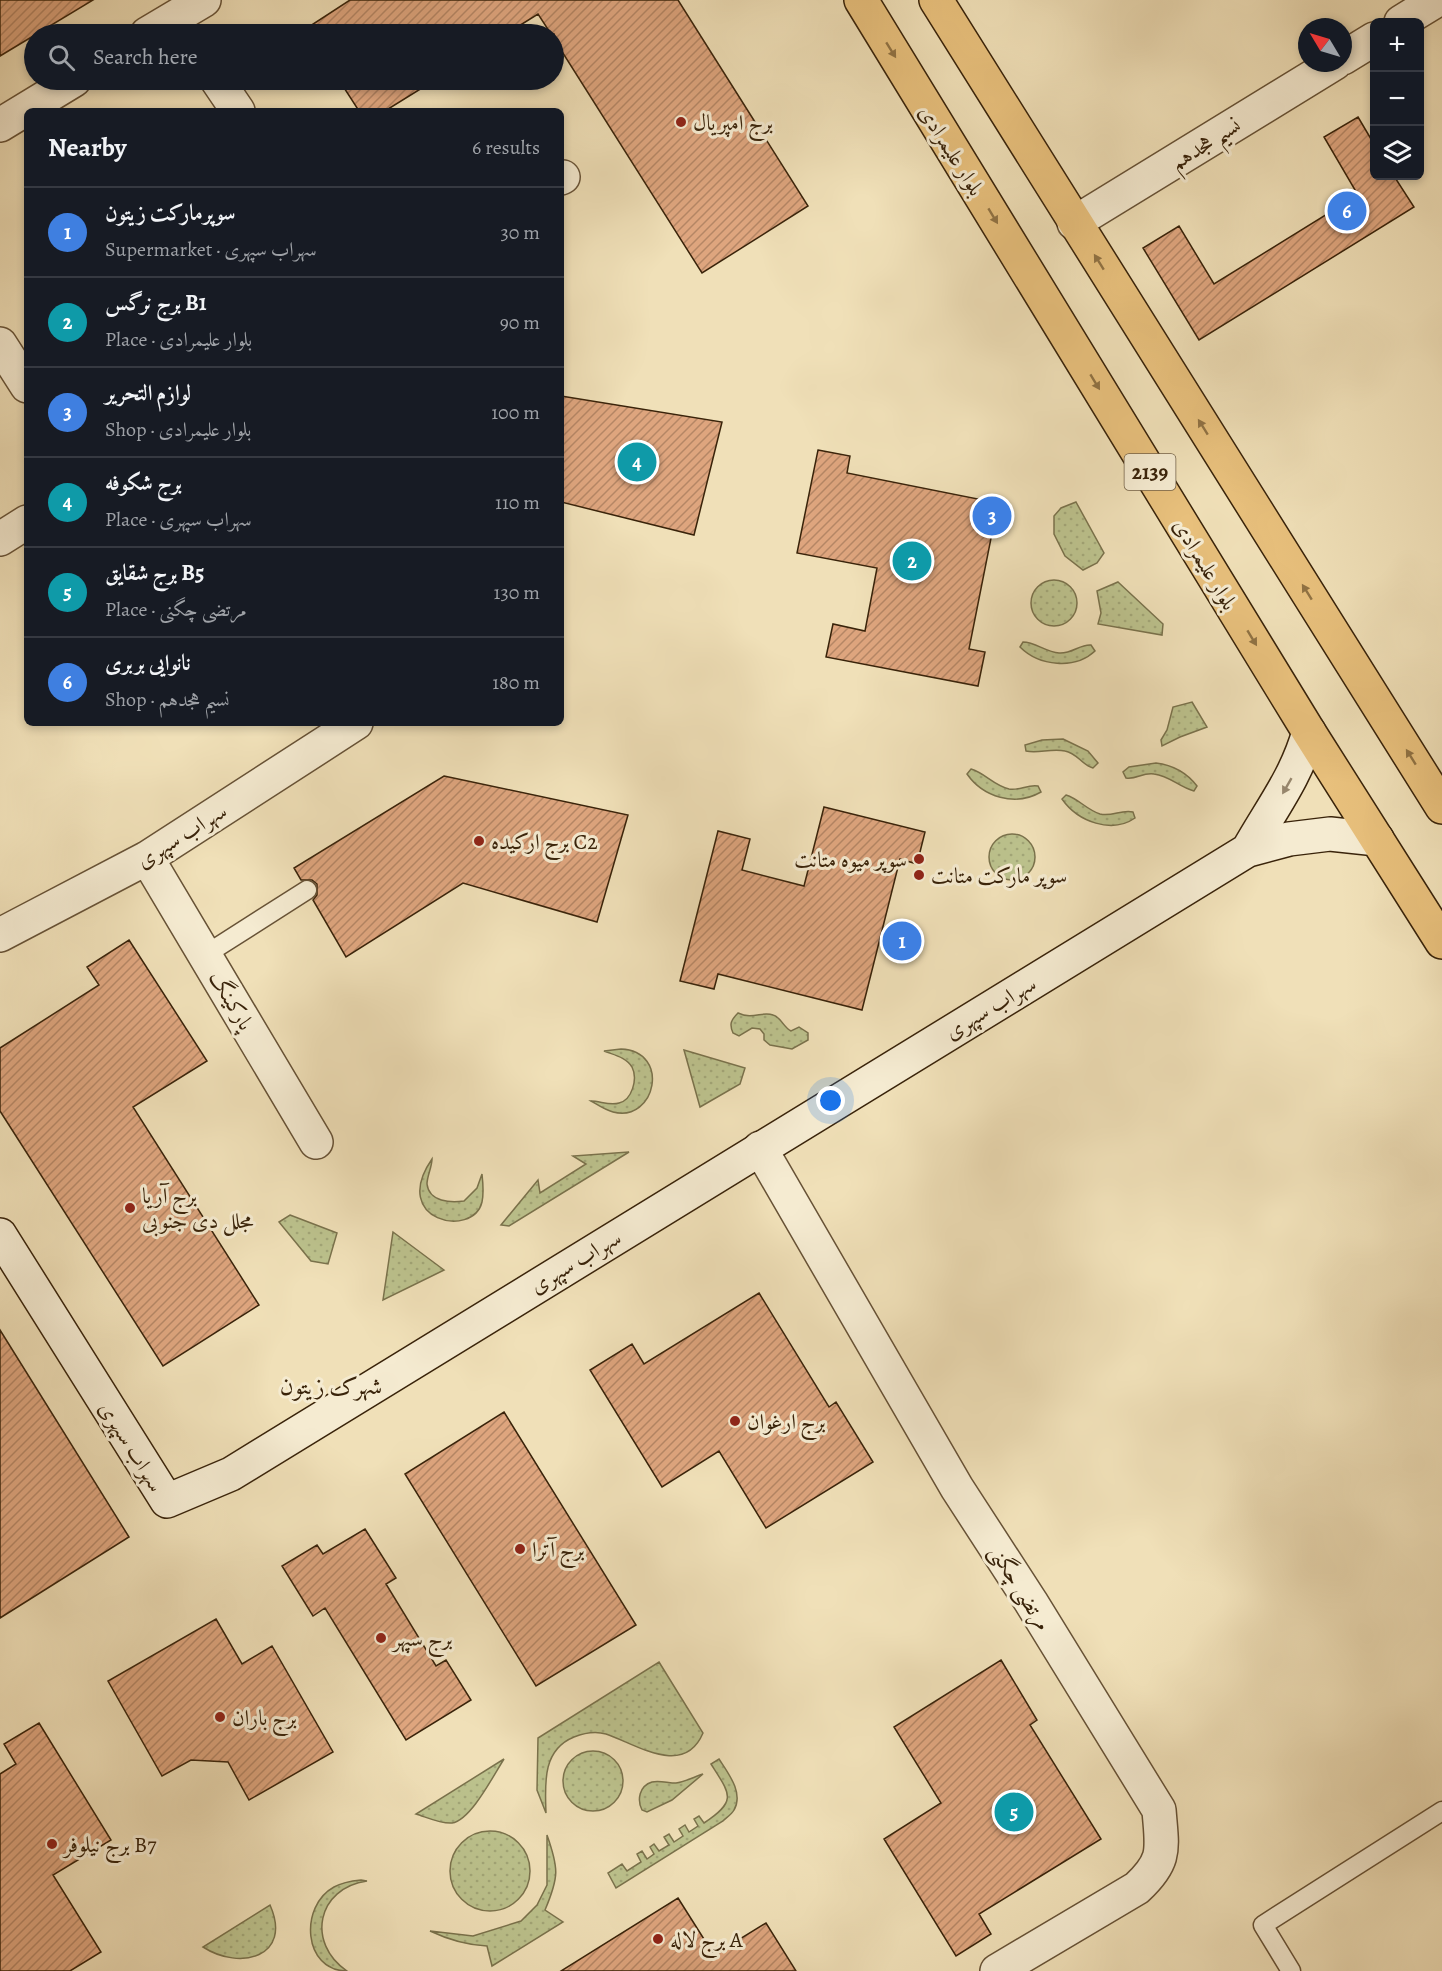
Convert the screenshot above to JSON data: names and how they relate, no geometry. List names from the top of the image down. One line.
{"streets":{"main road":["بلوار علیمرادی","2139"],"street":["نسیم هجدهم","سهراب سپهری","پارکینگ","مرتضی چگنی"]},"crossings":[["بلوار علیمرادی","سهراب سپهری"],["سهراب سپهری","پارکینگ"],["سهراب سپهری","مرتضی چگنی"]],"districts":["شهرک زیتون"],"places":["برج امپریال","برج ارکیده C2","سوپر میوه متانت","سوپر مارکت متانت","برج آریا مجلل دی جنوبی","برج ارغوان","برج آترا","برج سپهر","برج باران","برج نیلوفر B7","برج لاله A"],"north":"top left","page":{"map_buttons":["+","−"],"search":"Search here","heading":["Nearby","6 results"],"list":[{"mark":"1","name":"سوپرمارکت زیتون","note":"Supermarket · سهراب سپهری","value":"30 m"},{"mark":"2","name":"برج نرگس B1","note":"Place · بلوار علیمرادی","value":"90 m"},{"mark":"3","name":"لوازم التحریر","note":"Shop · بلوار علیمرادی","value":"100 m"},{"mark":"4","name":"برج شکوفه","note":"Place · سهراب سپهری","value":"110 m"},{"mark":"5","name":"برج شقایق B5","note":"Place · مرتضی چگنی","value":"130 m"},{"mark":"6","name":"نانوایی بربری","note":"Shop · نسیم هجدهم","value":"180 m"}],"pins":["6","4","3","2","1","5"]}}
